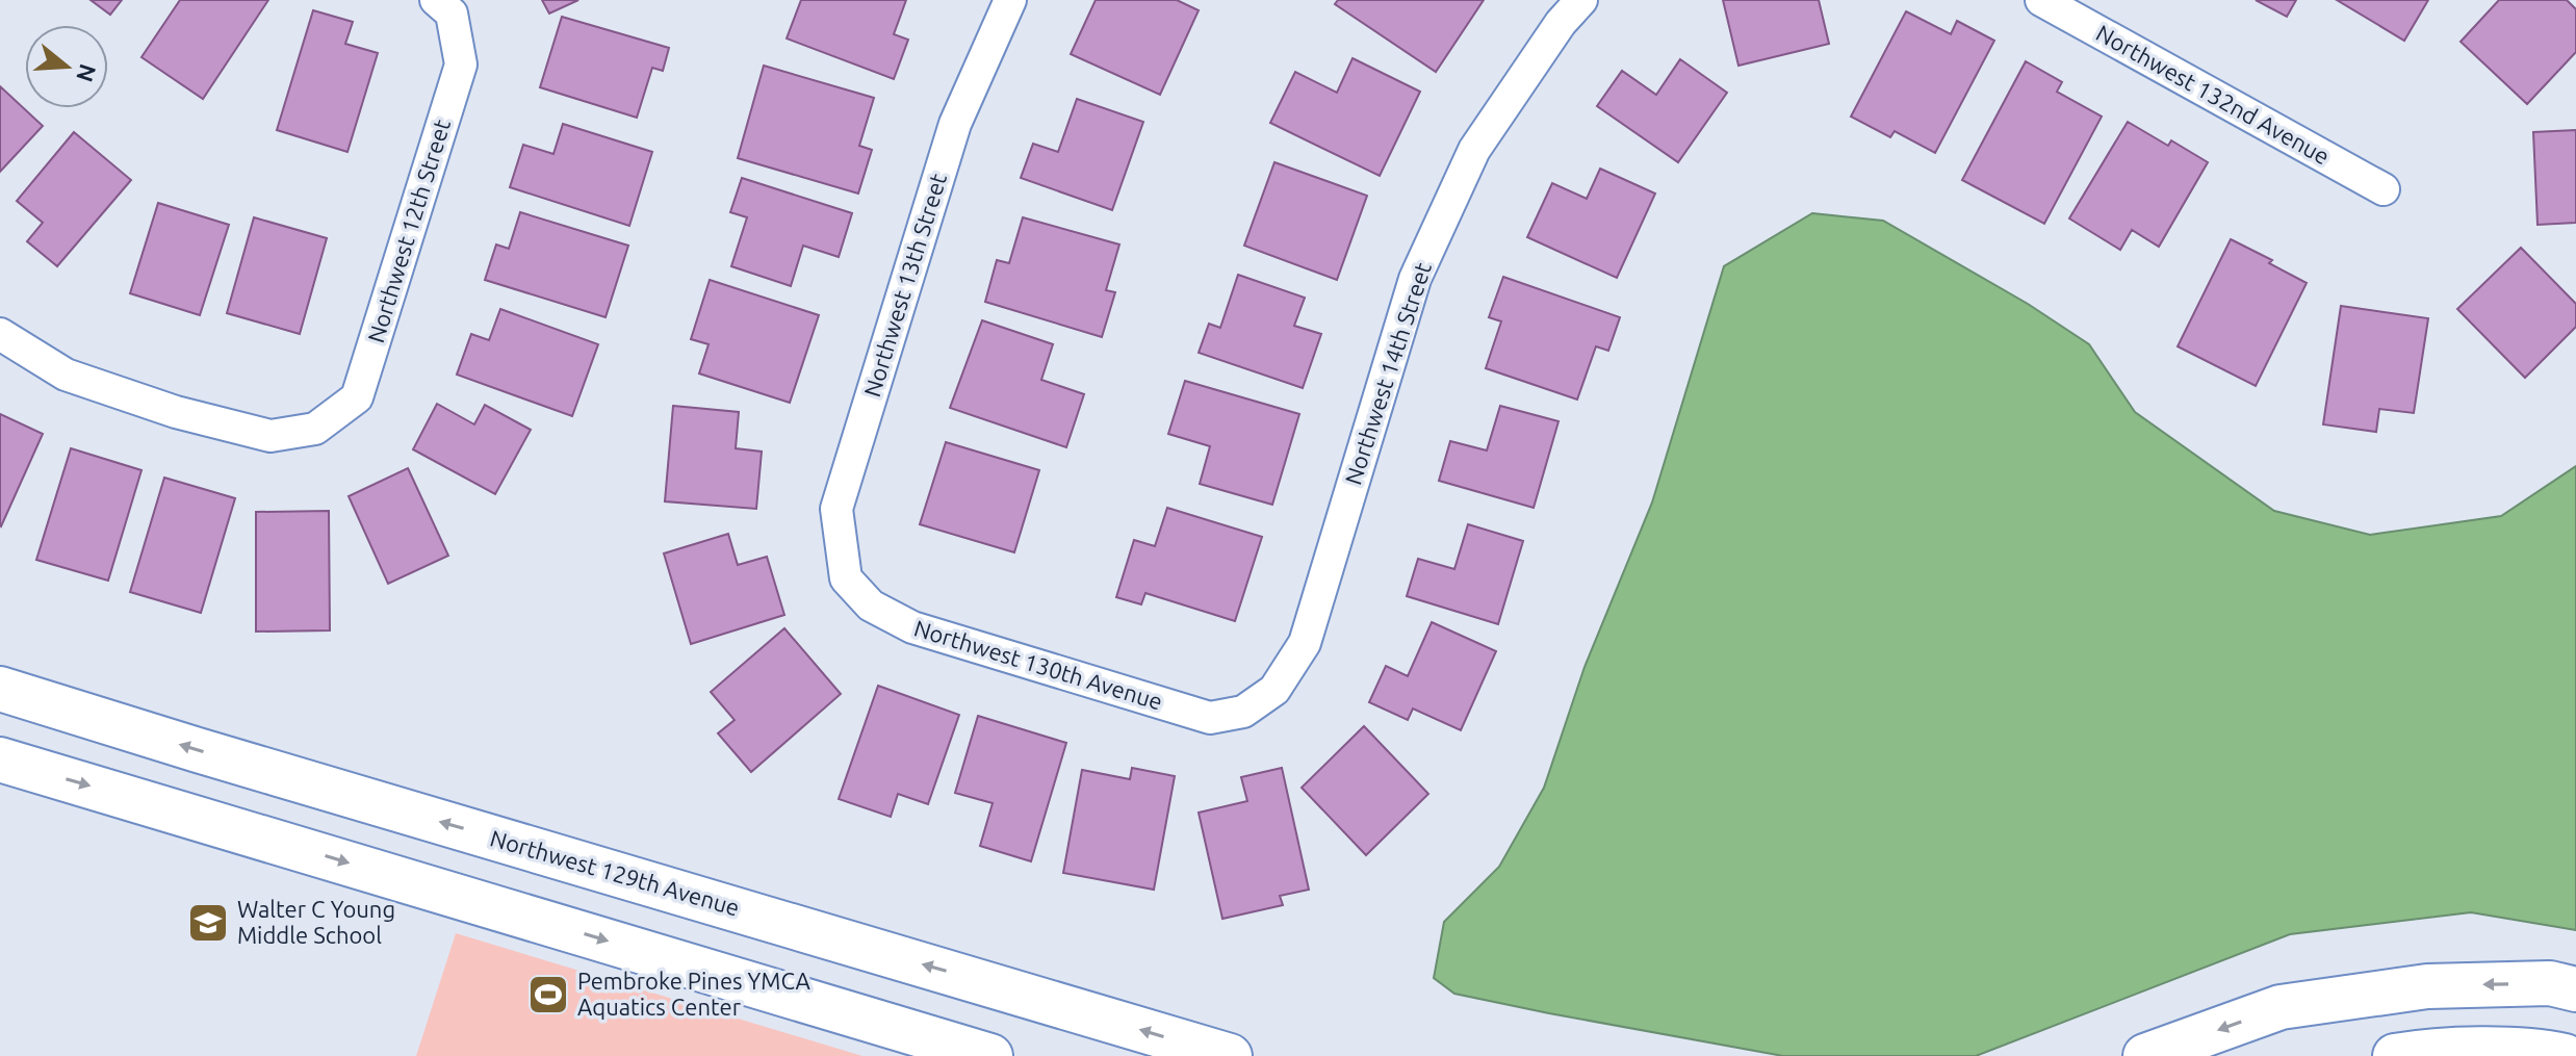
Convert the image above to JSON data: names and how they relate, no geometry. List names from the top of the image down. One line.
{"streets":{"street":["Northwest 132nd Avenue","Northwest 12th Street","Northwest 13th Street","Northwest 14th Street","Northwest 130th Avenue","Northwest 129th Avenue"]},"crossings":[["Northwest 13th Street","Northwest 130th Avenue"],["Northwest 14th Street","Northwest 130th Avenue"]],"places":{"school or university":["Walter C Young Middle School"],"sports":["Pembroke Pines YMCA Aquatics Center"]},"north":"right"}
